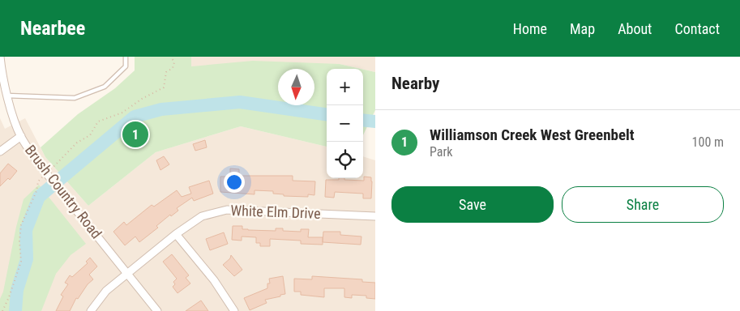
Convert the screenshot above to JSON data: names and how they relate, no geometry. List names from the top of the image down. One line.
{"streets":{"street":["Brush Country Road","White Elm Drive"]},"crossings":[["Brush Country Road","White Elm Drive"]],"north":"bottom","page":{"header":"Nearbee","nav":["Home","Map","About","Contact"],"heading":"Nearby","map_buttons":["+","−"],"list":[{"mark":"1","name":"Williamson Creek West Greenbelt","note":"Park","value":"100 m"}],"pins":"1","buttons":["Save","Share"]}}
